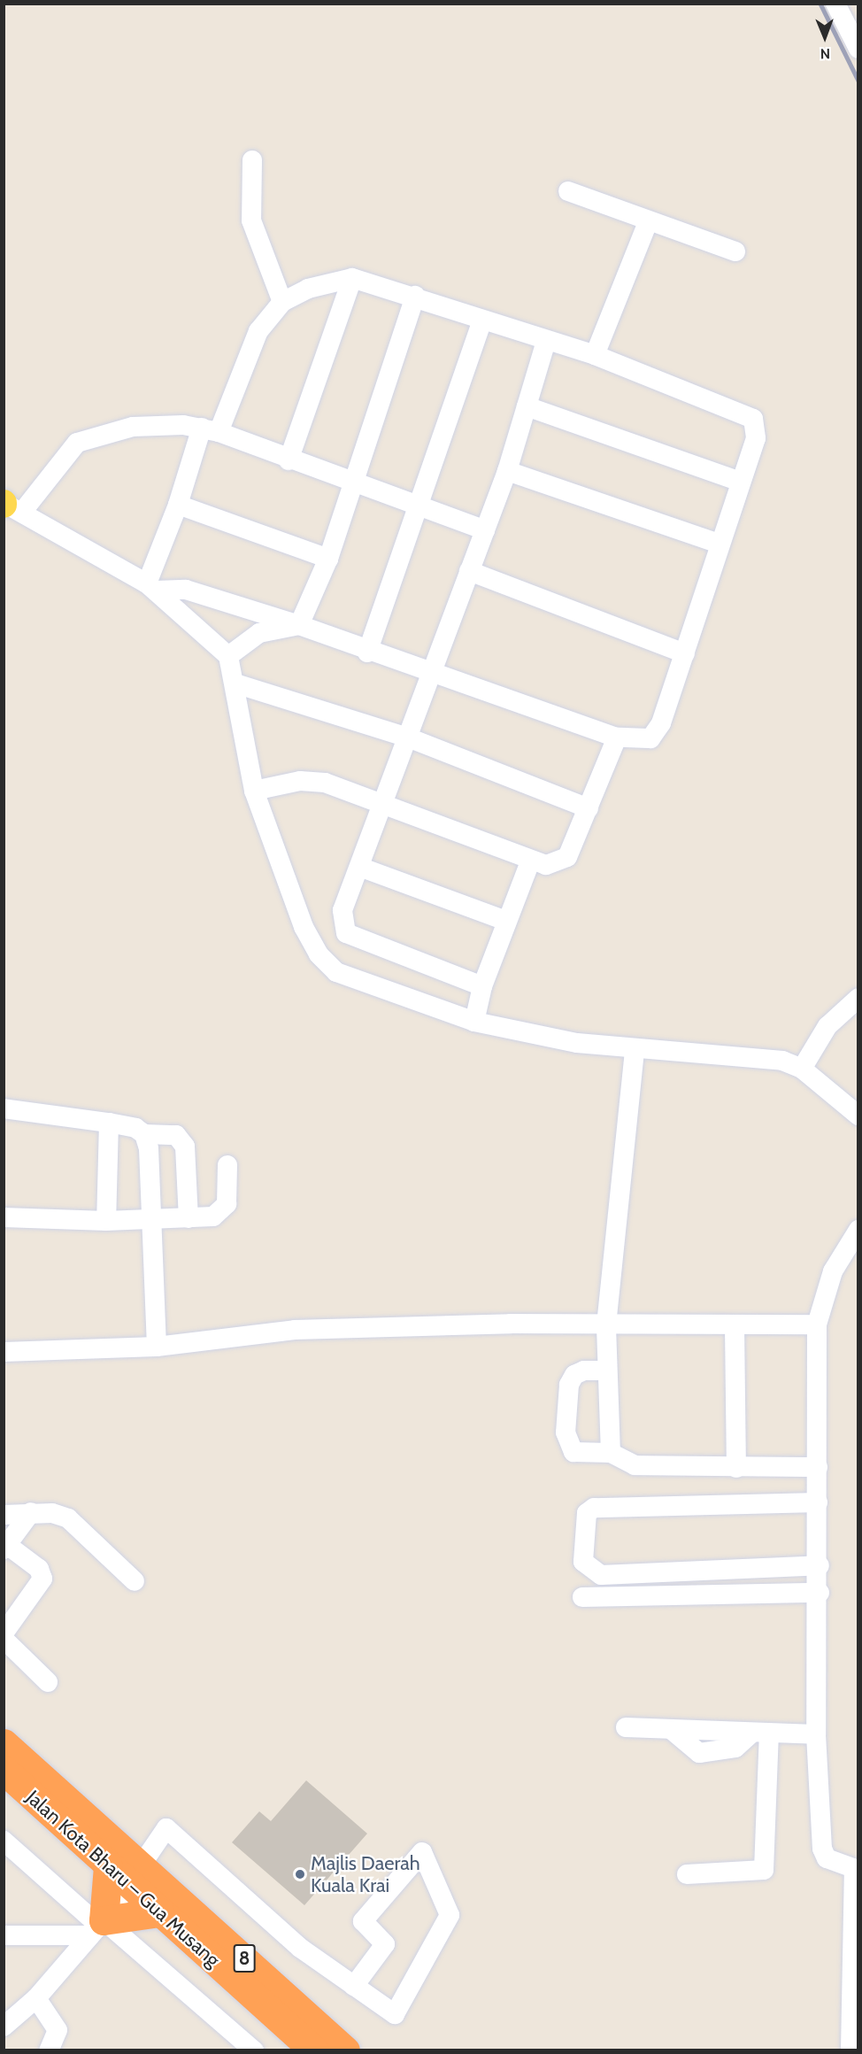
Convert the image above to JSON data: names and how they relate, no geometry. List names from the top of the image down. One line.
{"streets":{"highway":["Jalan Kota Bharu – Gua Musang","8"]},"places":["Majlis Daerah Kuala Krai"],"north":"bottom"}
